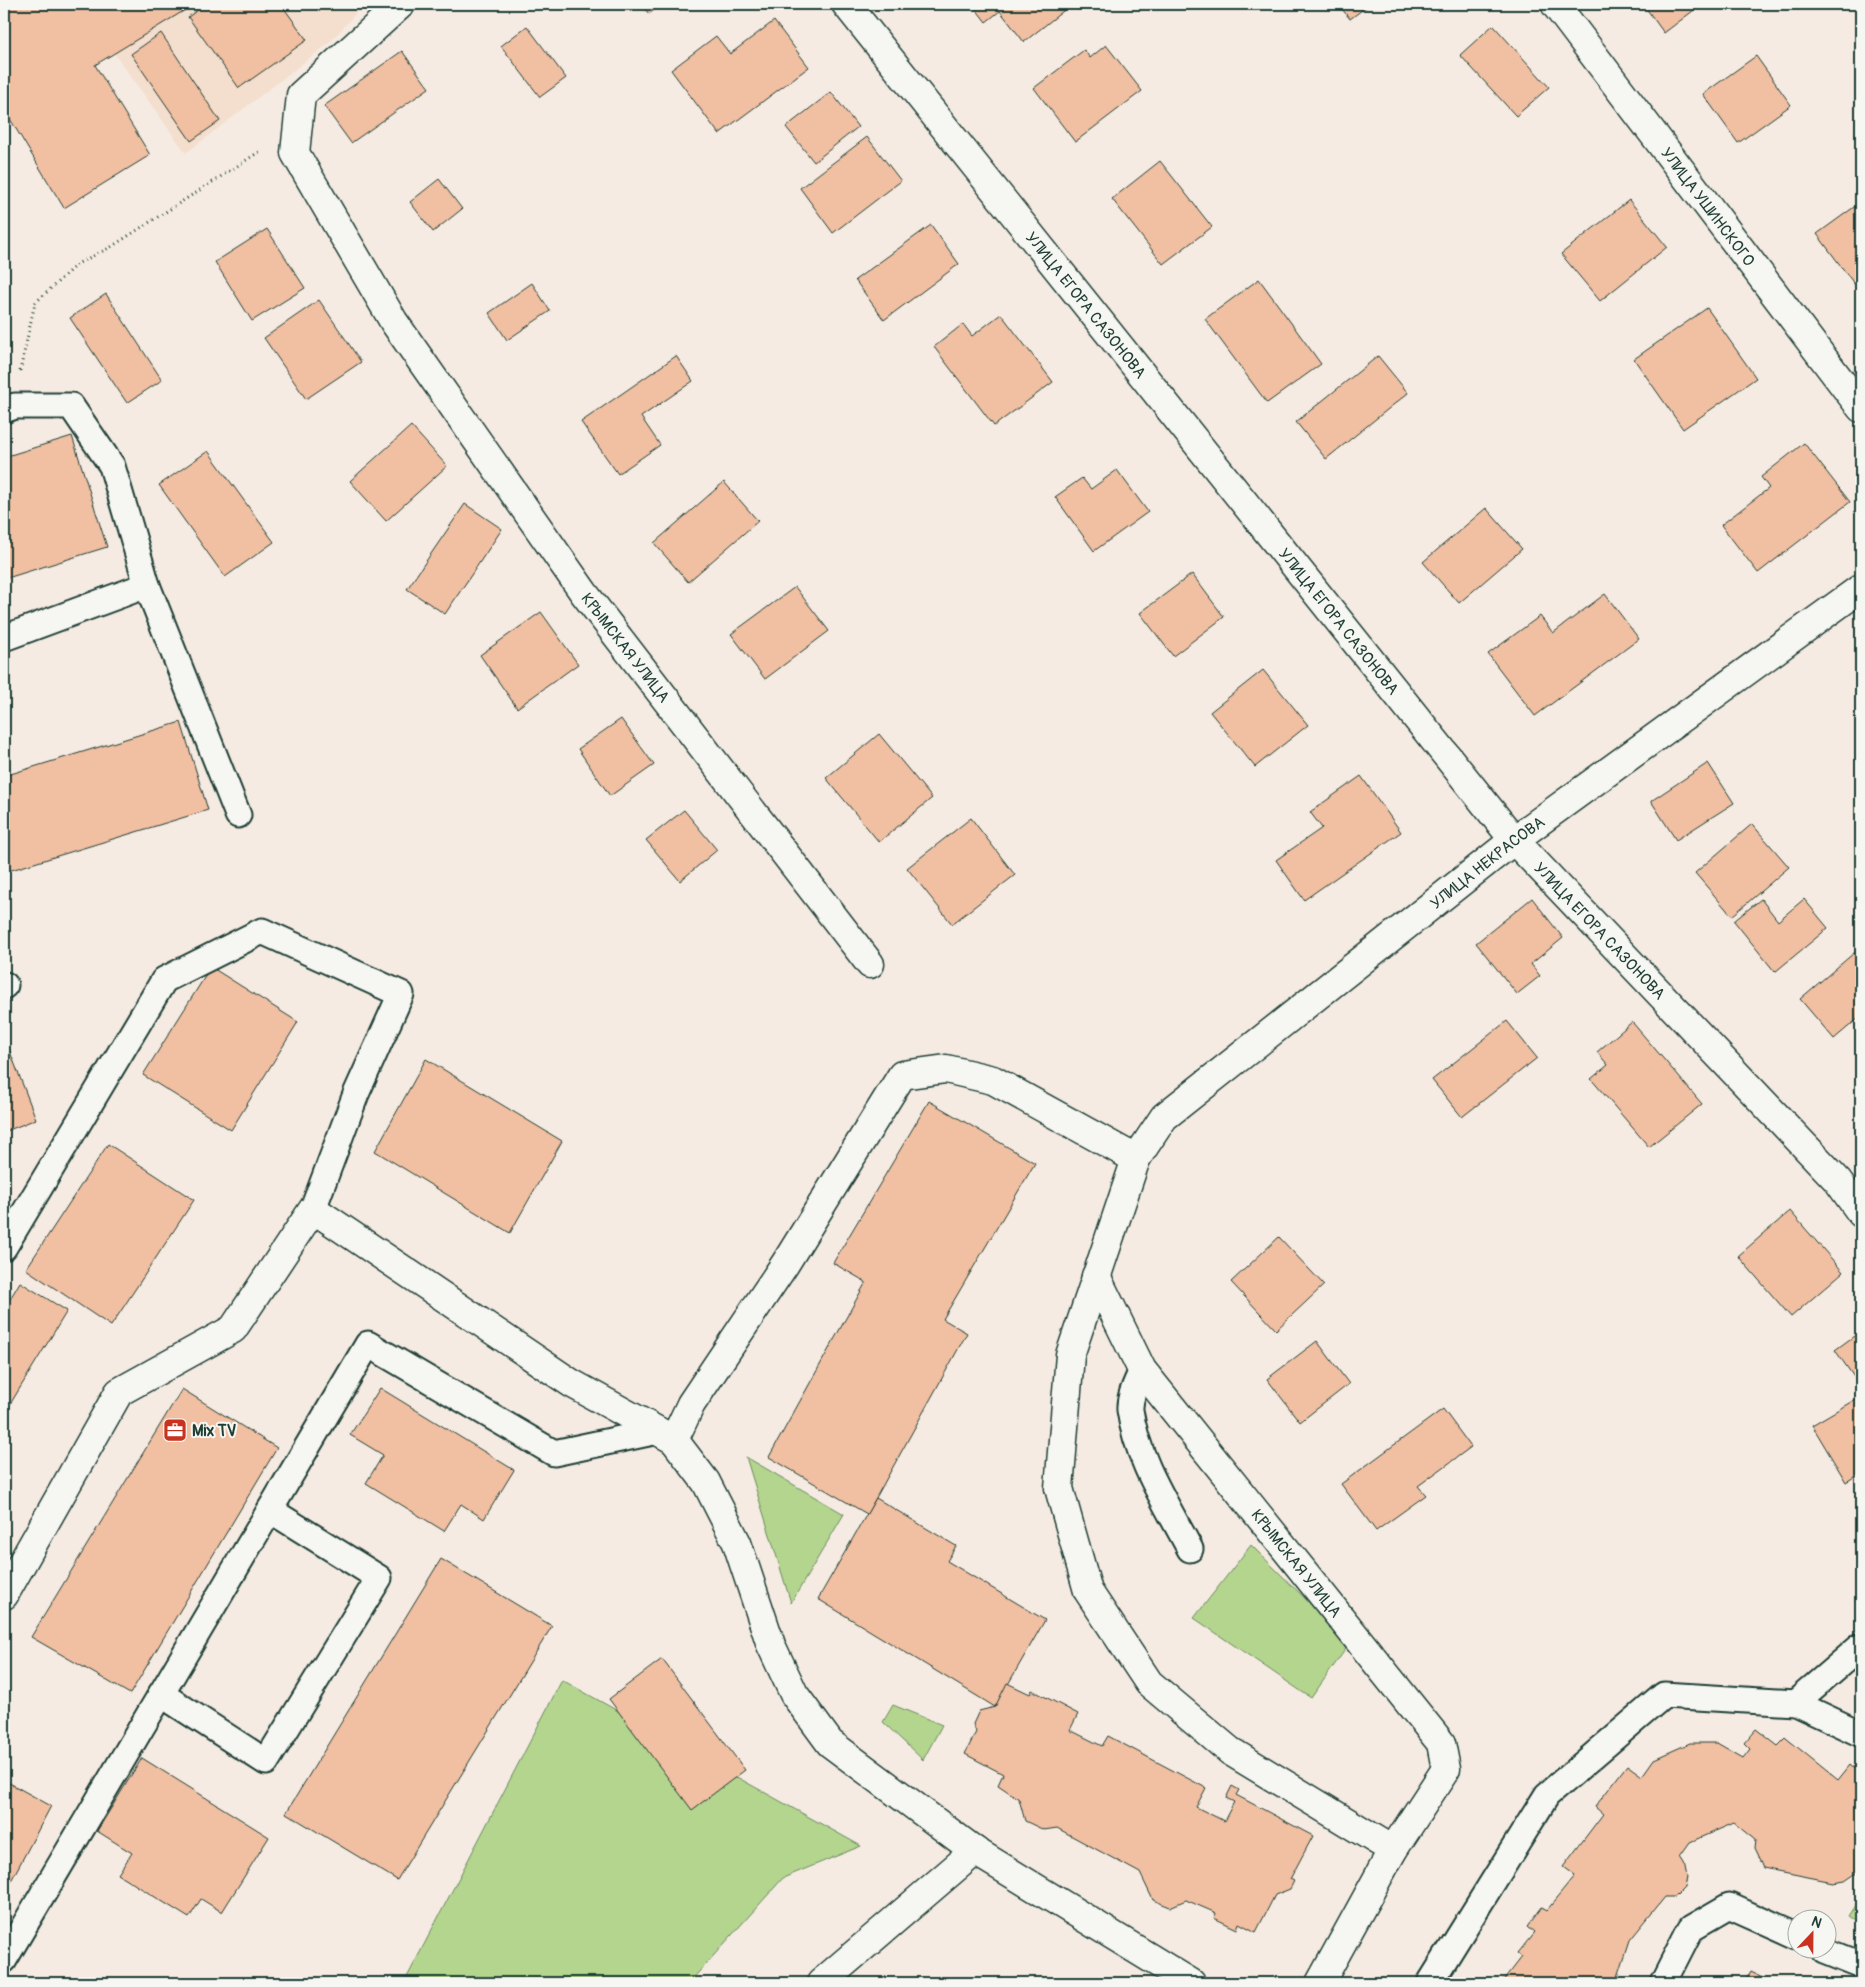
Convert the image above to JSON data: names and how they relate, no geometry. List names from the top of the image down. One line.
{"streets":{"street":["УЛИЦА УШИНСКОГО","УЛИЦА ЕГОРА САЗОНОВА","КРЫМСКАЯ УЛИЦА","УЛИЦА НЕКРАСОВА"]},"crossings":[["УЛИЦА ЕГОРА САЗОНОВА","УЛИЦА НЕКРАСОВА"],["КРЫМСКАЯ УЛИЦА","УЛИЦА НЕКРАСОВА"]],"places":{"office":["Mix TV"]},"north":"top"}
